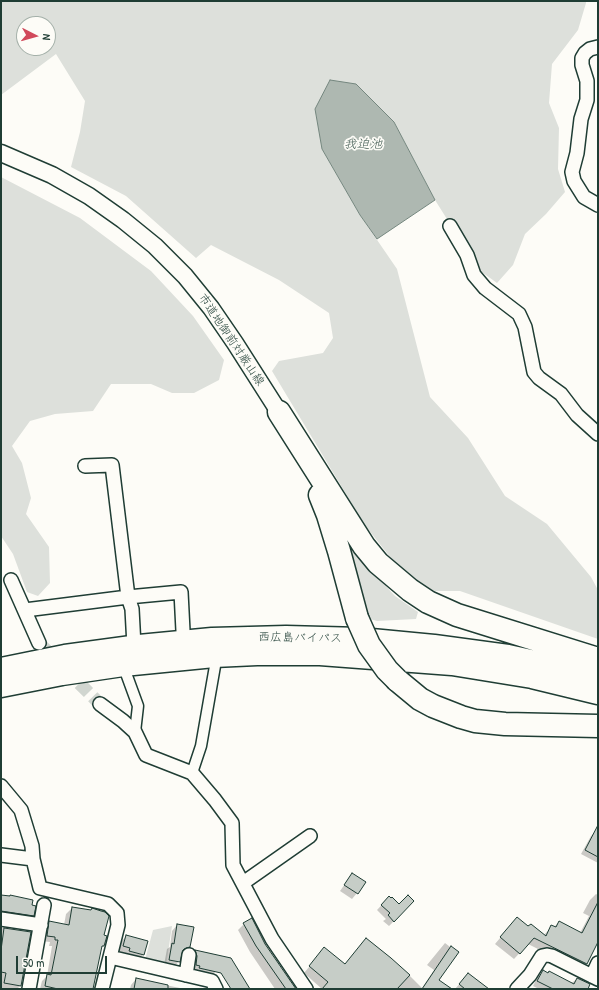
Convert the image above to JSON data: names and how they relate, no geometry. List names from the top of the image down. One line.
{"streets":{"highway":["西広島バイパス"],"street":["市道地御前対厳山線"]},"water":["我迫池"],"scale_bar":"50 m","north":"right"}
